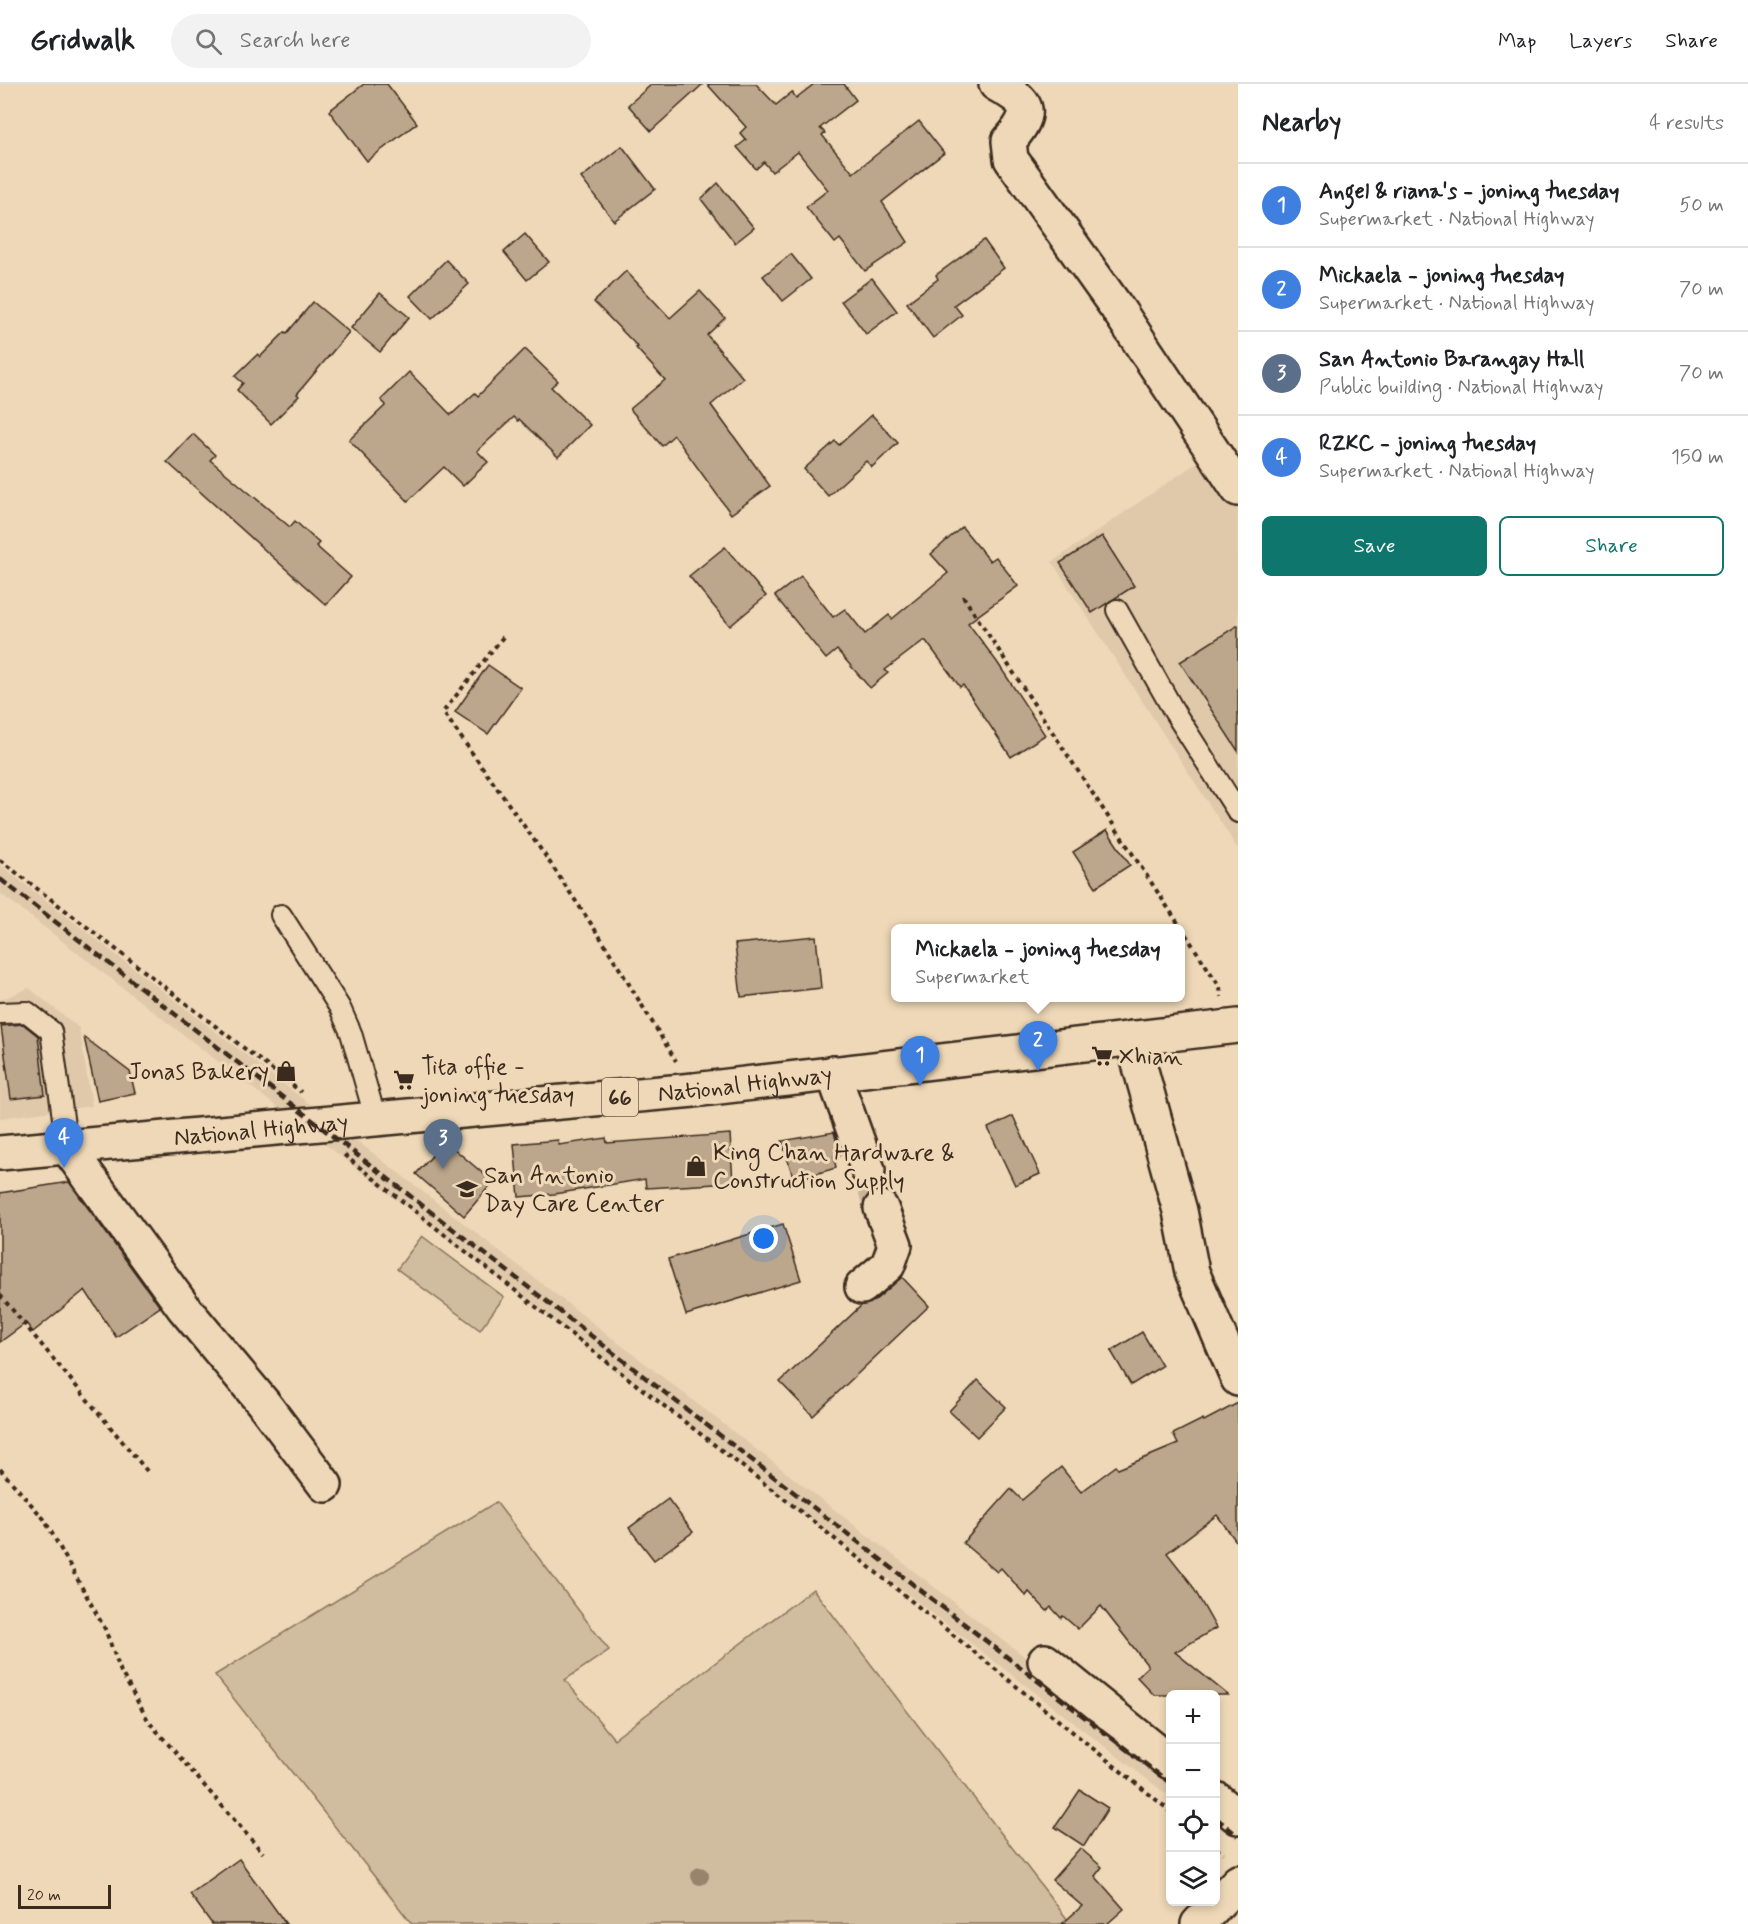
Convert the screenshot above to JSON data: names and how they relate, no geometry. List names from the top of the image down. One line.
{"streets":{"street":["National Highway","66"]},"places":{"supermarket":["Xhian","Tita offie - joning tuesday"],"shop":["Jonas Bakery","King Chan Hardware & Construction Supply"],"school or university":["San Antonio Day Care Center"]},"scale_bar":"20 m","page":{"header":"Gridwalk","search":"Search here","nav":["Map","Layers","Share"],"heading":["Nearby","4 results"],"list":[{"mark":"1","name":"Angel & riana's - joning tuesday","note":"Supermarket · National Highway","value":"50 m"},{"mark":"2","name":"Mickaela - joning tuesday","note":"Supermarket · National Highway","value":"70 m"},{"mark":"3","name":"San Antonio Barangay Hall","note":"Public building · National Highway","value":"70 m"},{"mark":"4","name":"RZKC - joning tuesday","note":"Supermarket · National Highway","value":"150 m"}],"buttons":["Save","Share"],"popup":["Mickaela - joning tuesday","Supermarket"],"pins":["2","1","4","3"],"map_buttons":["+","−"],"scale":"20 m"}}
